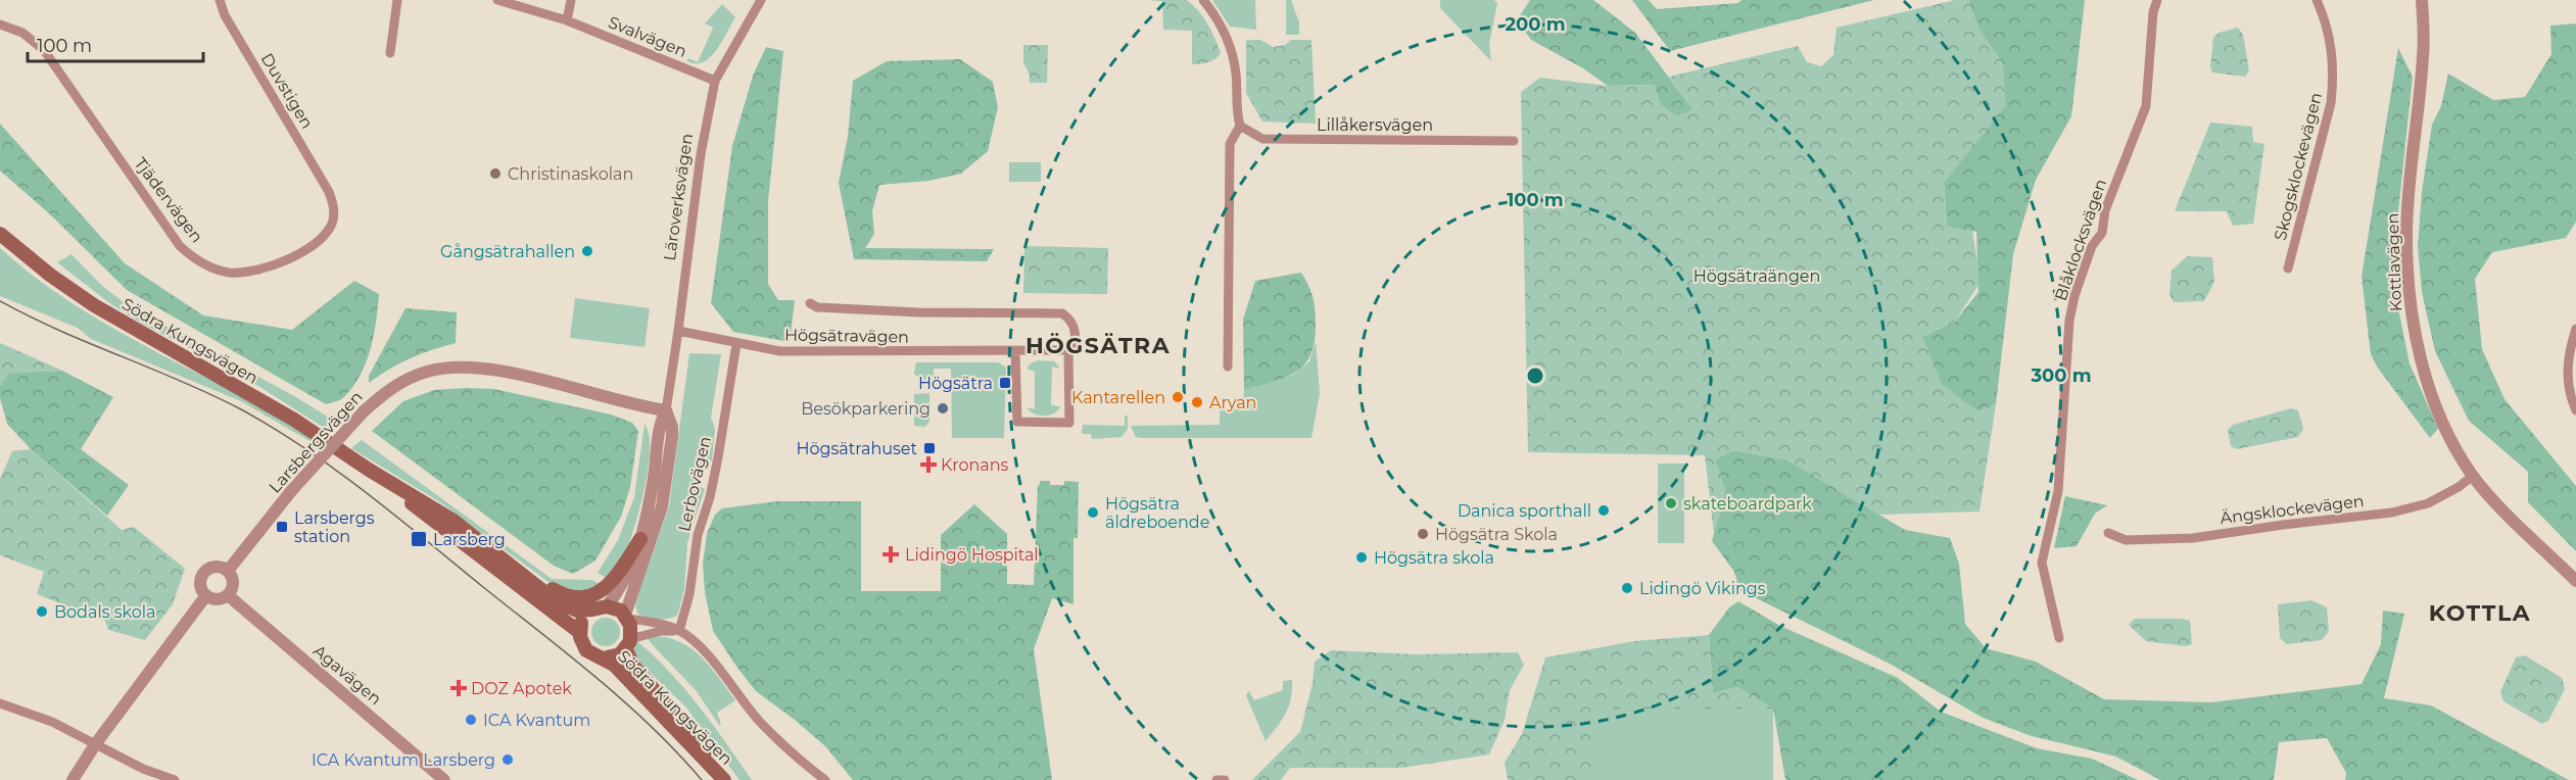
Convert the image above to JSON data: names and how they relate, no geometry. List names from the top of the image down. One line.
{"streets":{"main road":["Södra Kungsvägen"],"street":["Svalvägen","Duvstigen","Lillåkersvägen","Skogsklockevägen","Läroverksvägen","Tjädervägen","Blåklocksvägen","Kottlavägen","Högsätravägen","Larsbergsvägen","Lerbovägen","Ängsklockevägen","Agavägen"]},"crossings":[["Svalvägen","Läroverksvägen"],["Duvstigen","Tjädervägen"],["Läroverksvägen","Högsätravägen"],["Läroverksvägen","Södra Kungsvägen"],["Läroverksvägen","Larsbergsvägen"],["Kottlavägen","Ängsklockevägen"],["Högsätravägen","Lerbovägen"],["Larsbergsvägen","Agavägen"]],"districts":["HÖGSÄTRA","KOTTLA"],"parks":["Högsätraängen"],"places":{"other":["Christinaskolan","Gångsätrahallen","Kantarellen","Aryan","Besökparkering","skateboardpark","Danica sporthall","Högsätra äldreboende","Högsätra Skola","Högsätra skola","Lidingö Vikings","Bodals skola","ICA Kvantum","ICA Kvantum Larsberg"],"transit":["Högsätra","Högsätrahuset","Larsbergs station","Larsberg"],"health":["Kronans","Lidingö Hospital","DOZ Apotek"]},"scale_bar":"100 m","rings":["200 m","100 m","300 m"]}
